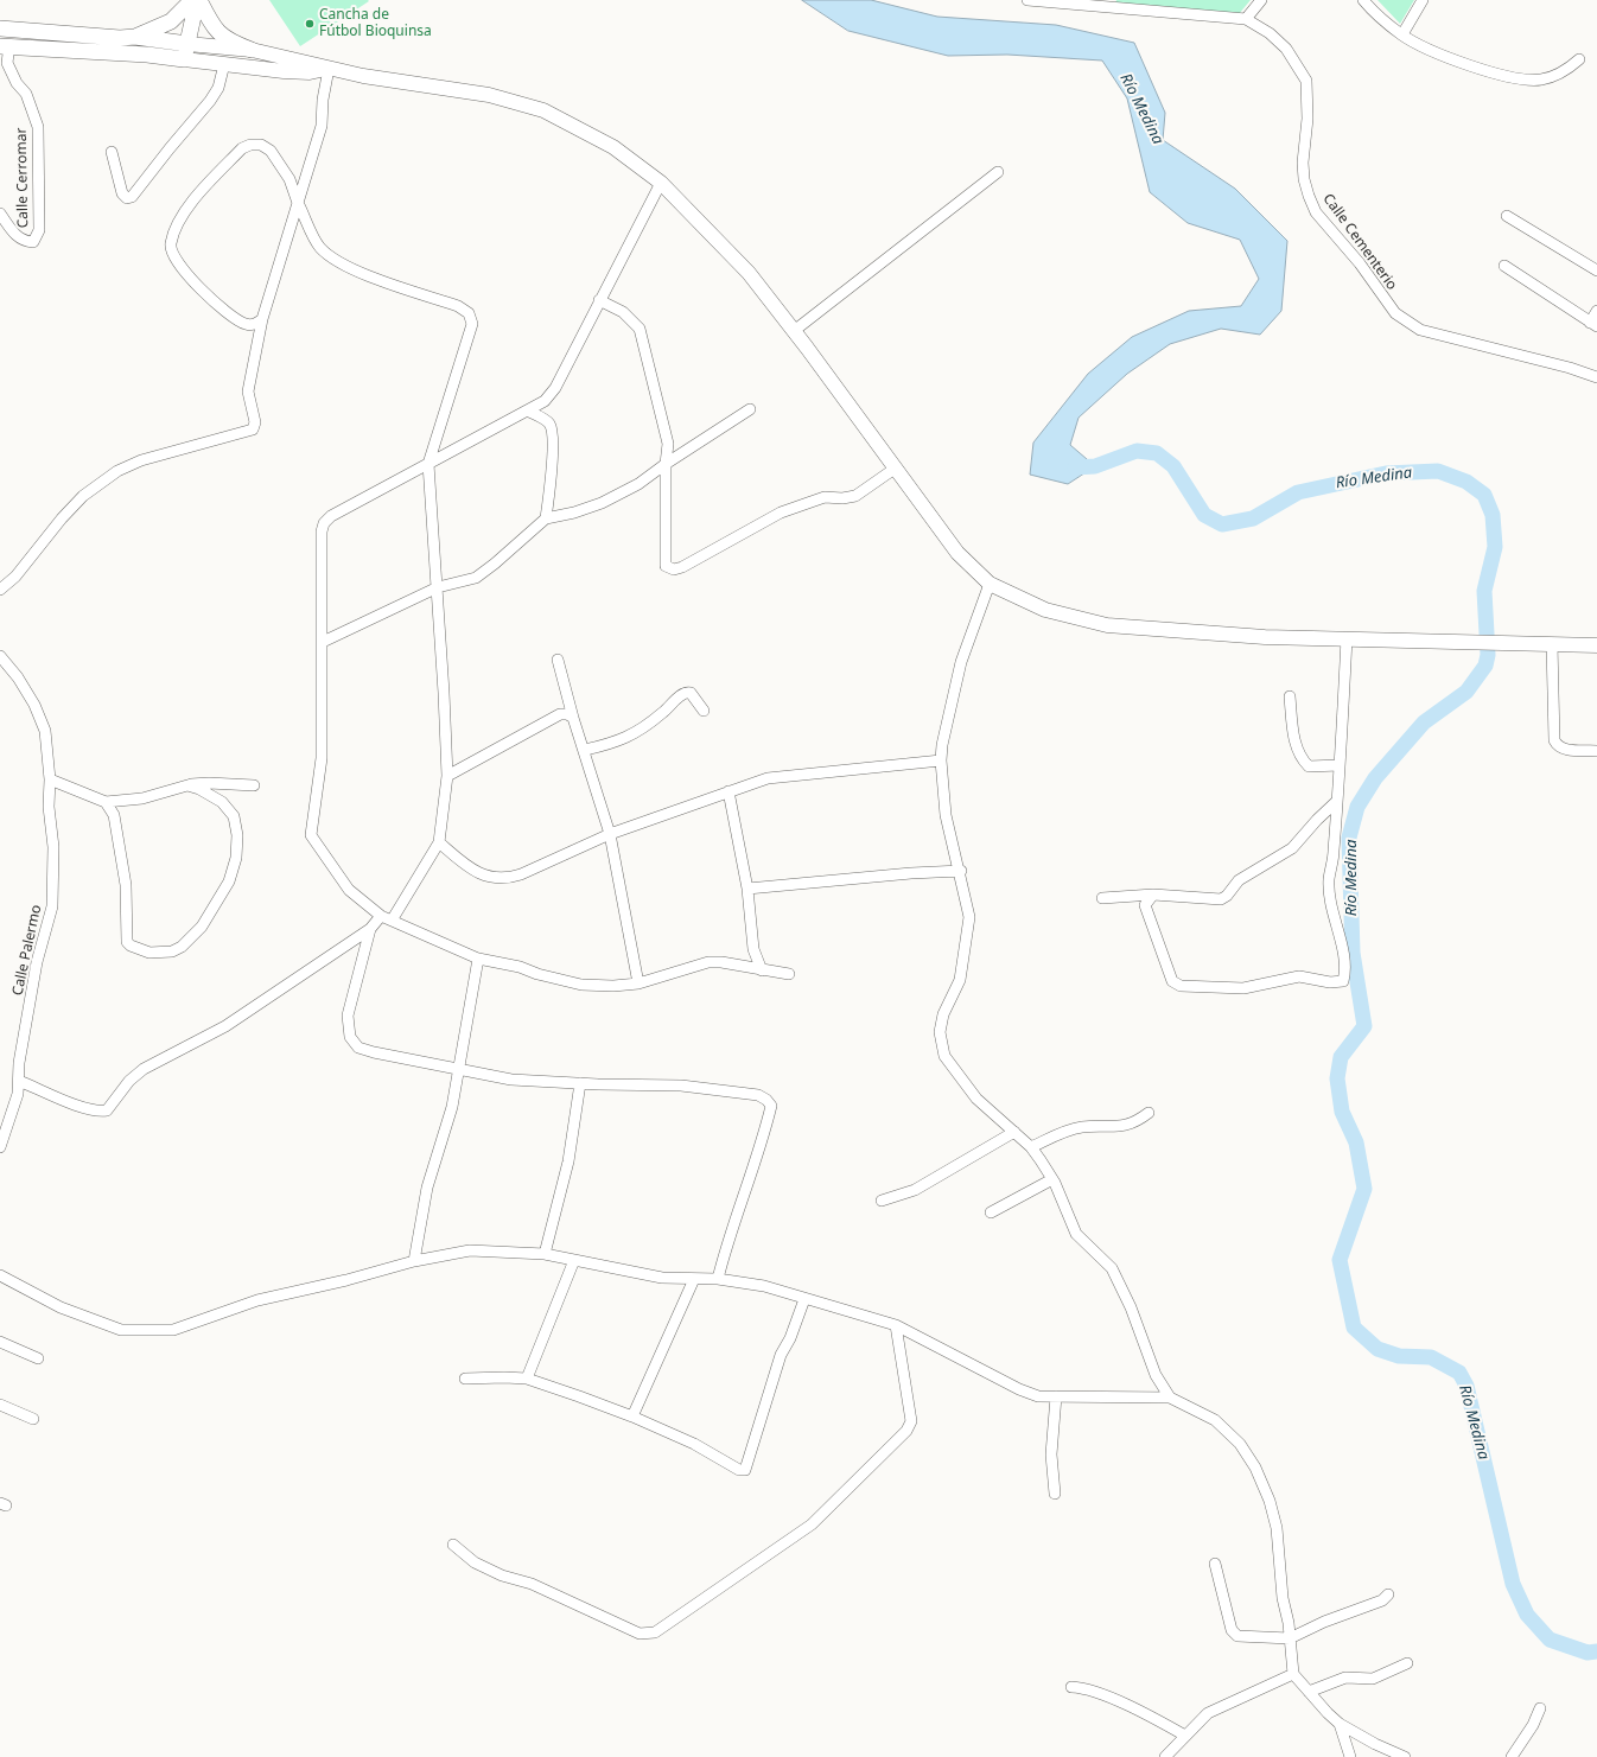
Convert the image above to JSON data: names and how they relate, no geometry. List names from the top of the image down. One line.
{"streets":{"street":["Calle Cerromar","Calle Cementerio","Calle Palermo"]},"water":["Río Medina"],"places":["Cancha de Fútbol Bioquinsa"]}
